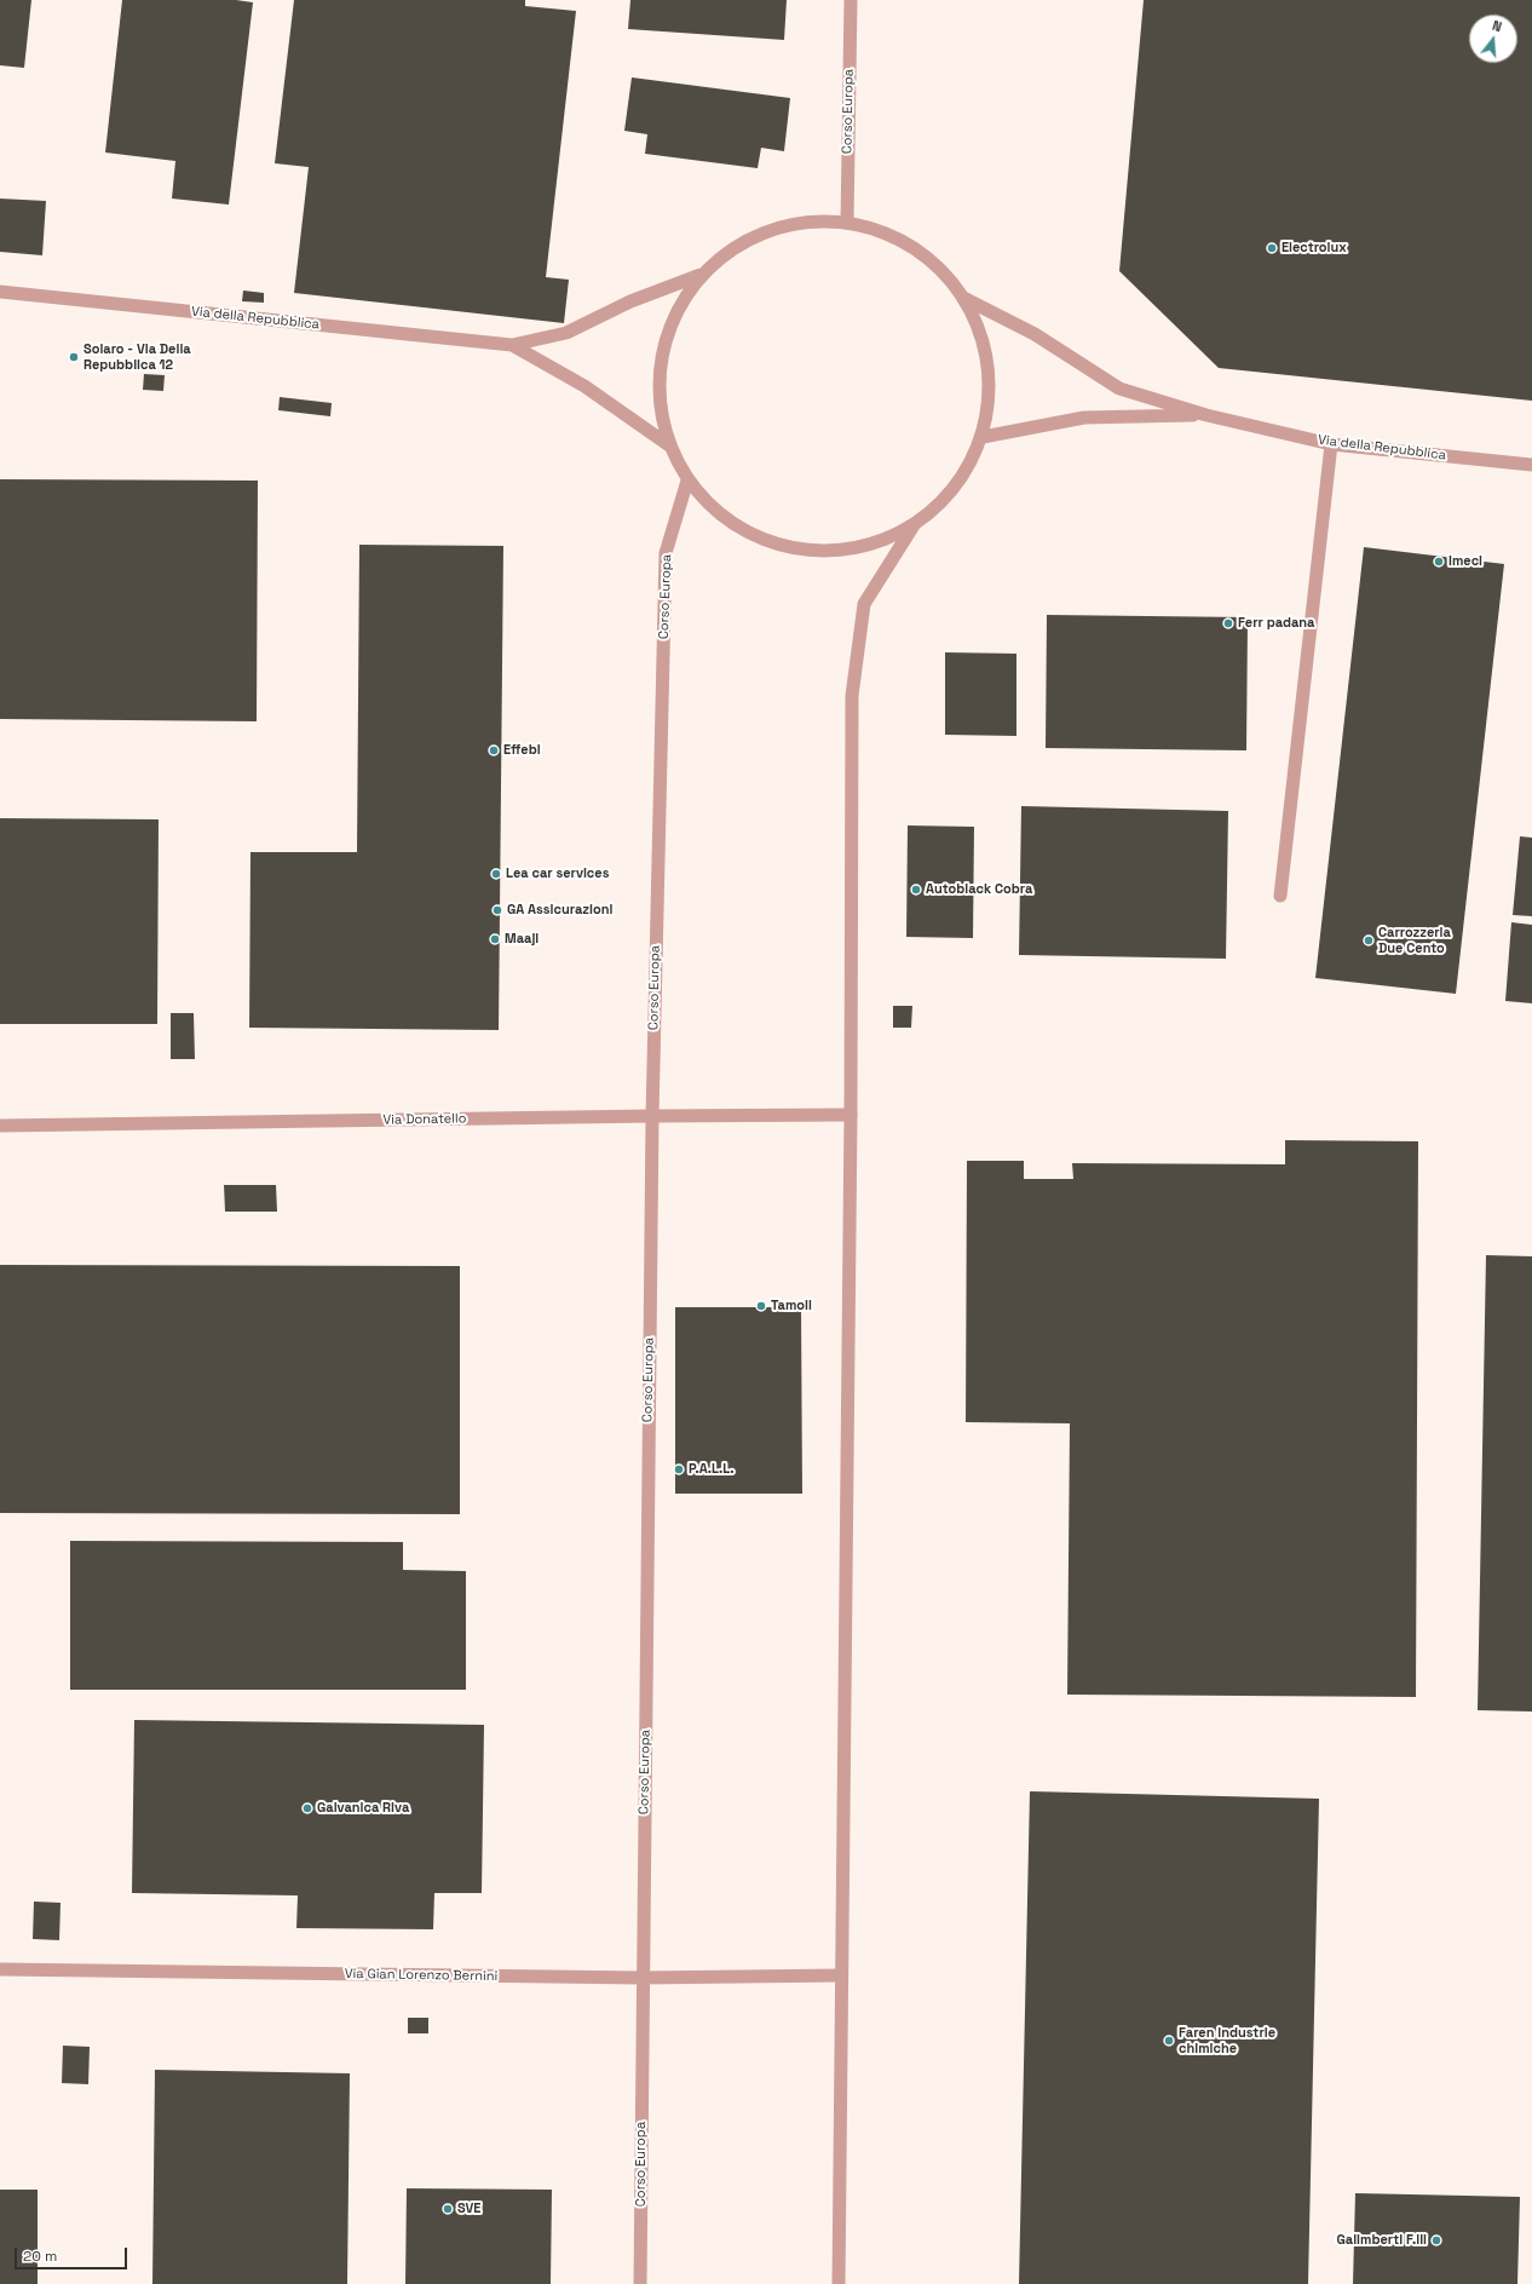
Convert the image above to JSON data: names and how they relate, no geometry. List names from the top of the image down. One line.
{"streets":{"street":["Corso Europa","Via della Repubblica","Via Donatello","Via Gian Lorenzo Bernini"]},"crossings":[["Corso Europa","Via Donatello"],["Corso Europa","Via Gian Lorenzo Bernini"]],"places":["Electrolux","Solaro - Via Della Repubblica 12","Imeci","Ferr padana","Effebi","Lea car services","Autoblack Cobra","GA Assicurazioni","Maaji","Carrozzeria Due Cento","Tamoil","P.A.L.L.","Galvanica Riva","Faren industrie chimiche","SVE","Galimberti F.lli"],"scale_bar":"20 m","north":"top"}
